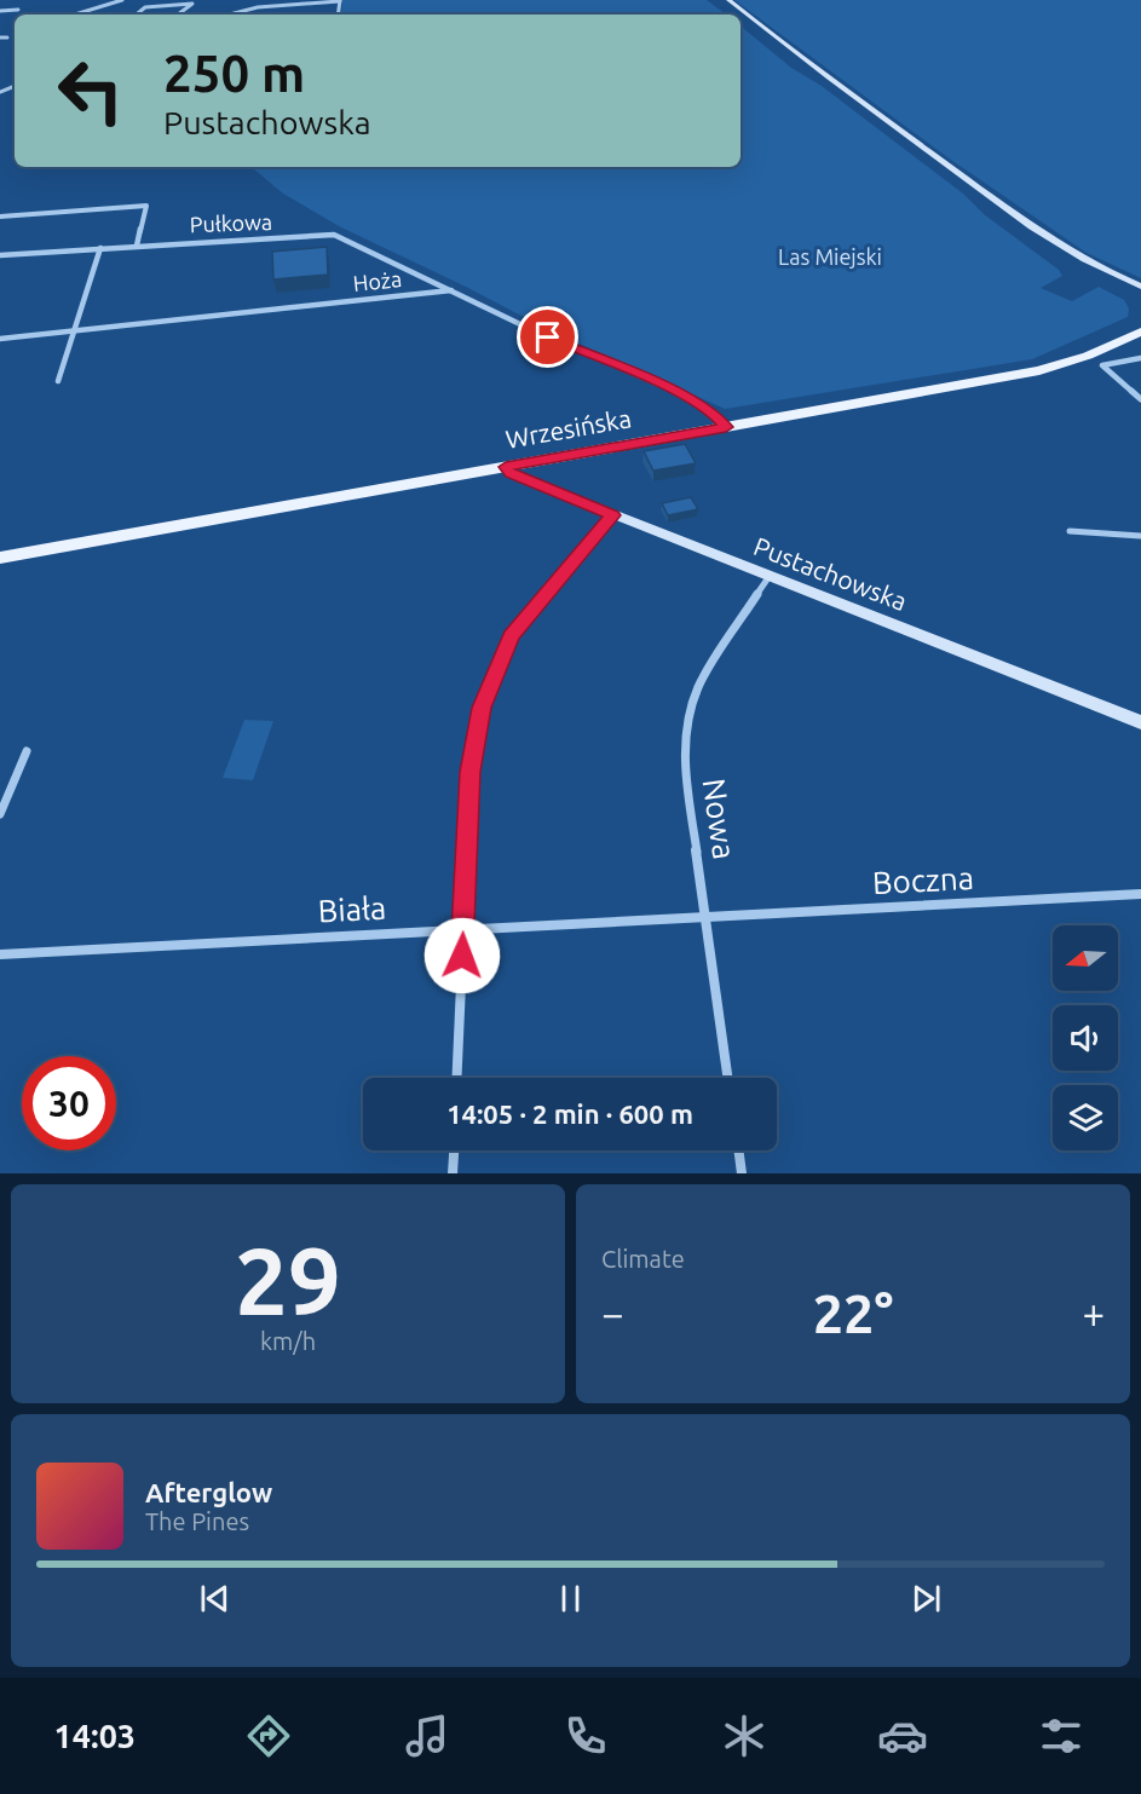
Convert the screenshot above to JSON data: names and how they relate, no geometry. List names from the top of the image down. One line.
{"streets":{"main road":["Wrzesińska","Pustachowska"],"street":["Pułkowa","Hoża","Nowa","Boczna","Biała"]},"crossings":[["Pułkowa","Hoża"],["Wrzesińska","Pustachowska"],["Pustachowska","Nowa"],["Nowa","Boczna"],["Nowa","Biała"],["Boczna","Biała"]],"parks":["Las Miejski"],"north":"left","page":{"turn":["250 m","Pustachowska"],"limit":"30","trip":"14:05 · 2 min · 600 m","tile":[["29","km/h"],"Climate"],"heat":["−","22°","+"],"song":["Afterglow","The Pines"],"tabs":"14:03"}}
